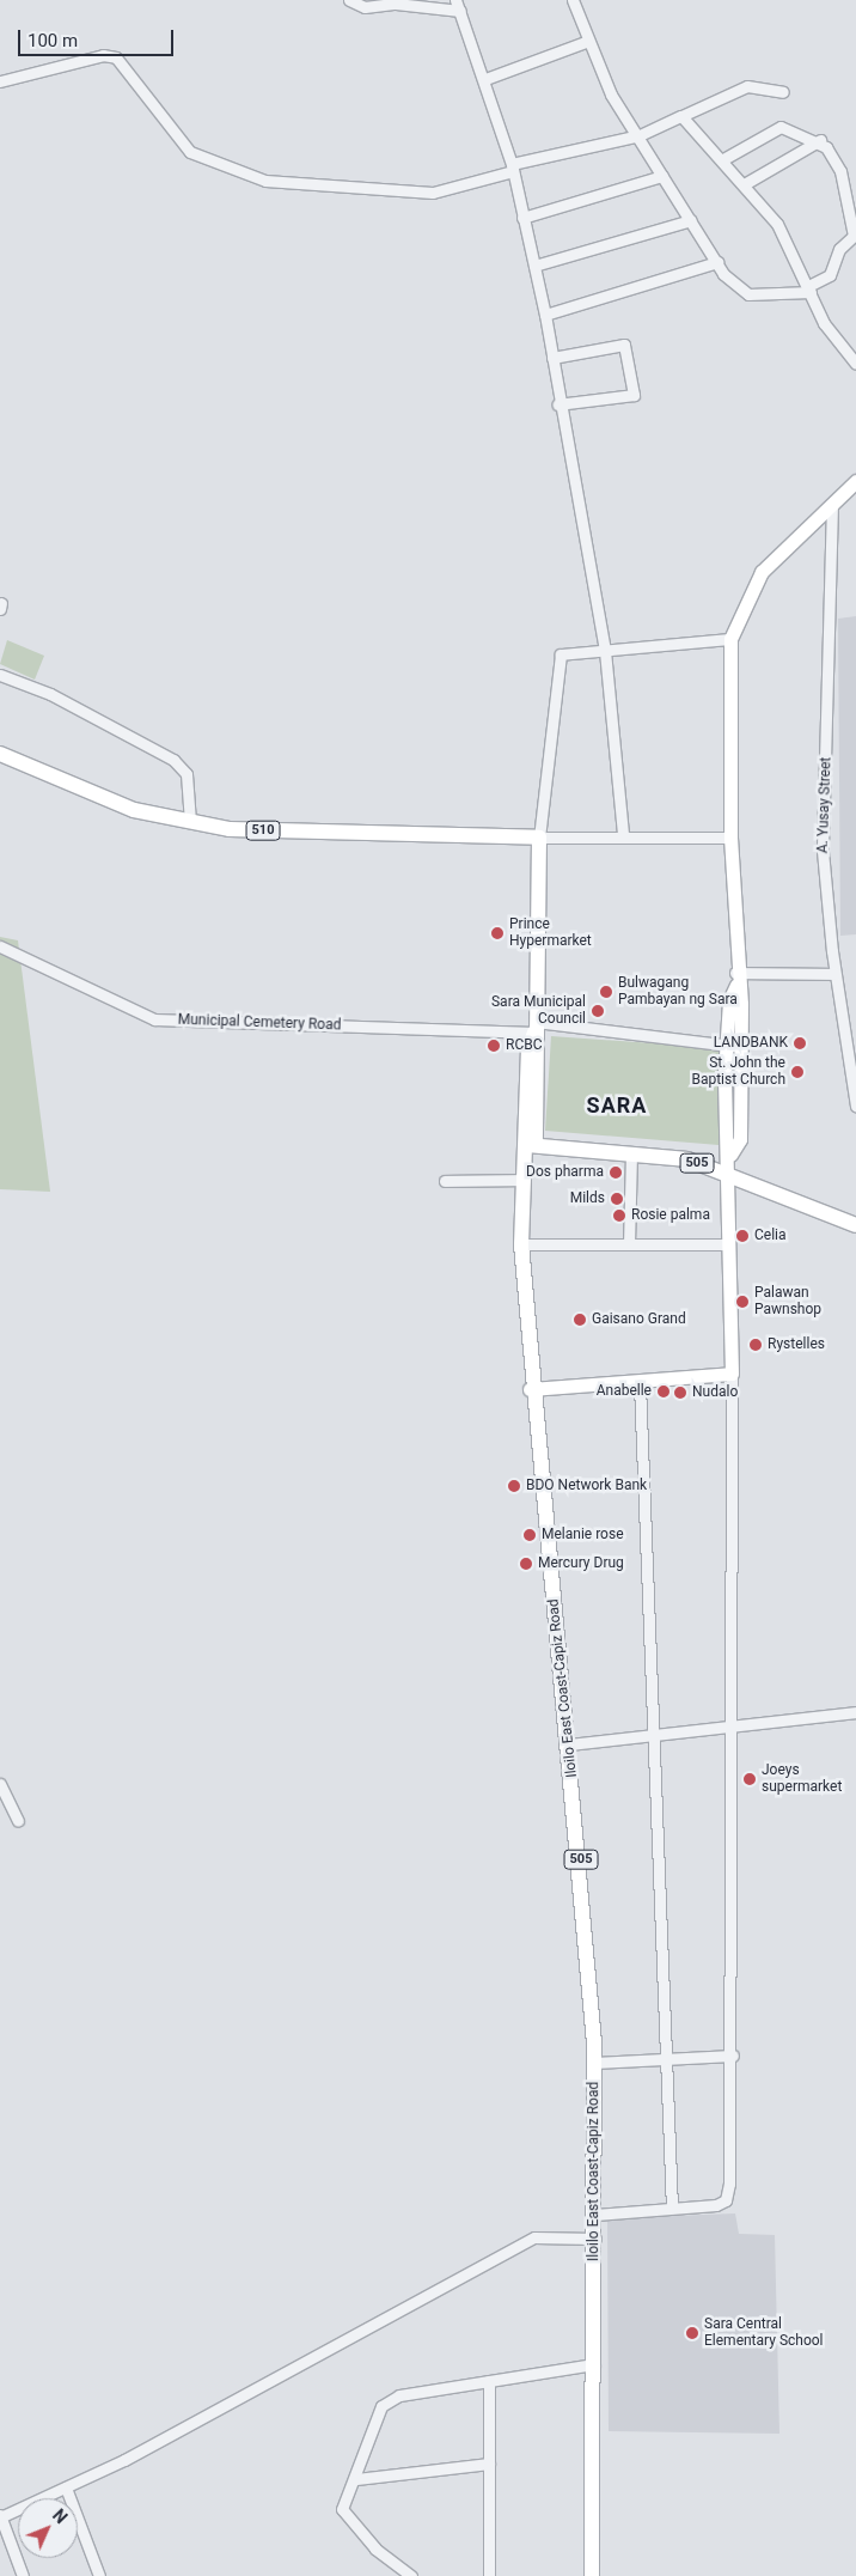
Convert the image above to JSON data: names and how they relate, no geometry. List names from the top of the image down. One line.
{"streets":{"main road":["510","505","Iloilo East Coast-Capiz Road"],"street":["A. Yusay Street","Municipal Cemetery Road"]},"crossings":[["510","Iloilo East Coast-Capiz Road"],["Municipal Cemetery Road","Iloilo East Coast-Capiz Road"],["505","Iloilo East Coast-Capiz Road"]],"districts":["SARA"],"places":["Prince Hypermarket","Bulwagang Pambayan ng Sara","Sara Municipal Council","LANDBANK","RCBC","St. John the Baptist Church","Dos pharma","Milds","Rosie palma","Celia","Palawan Pawnshop","Gaisano Grand","Rystelles","Anabelle","Nudalo","BDO Network Bank","Melanie rose","Mercury Drug","Joeys supermarket","Sara Central Elementary School"],"scale_bar":"100 m","north":"top right"}
